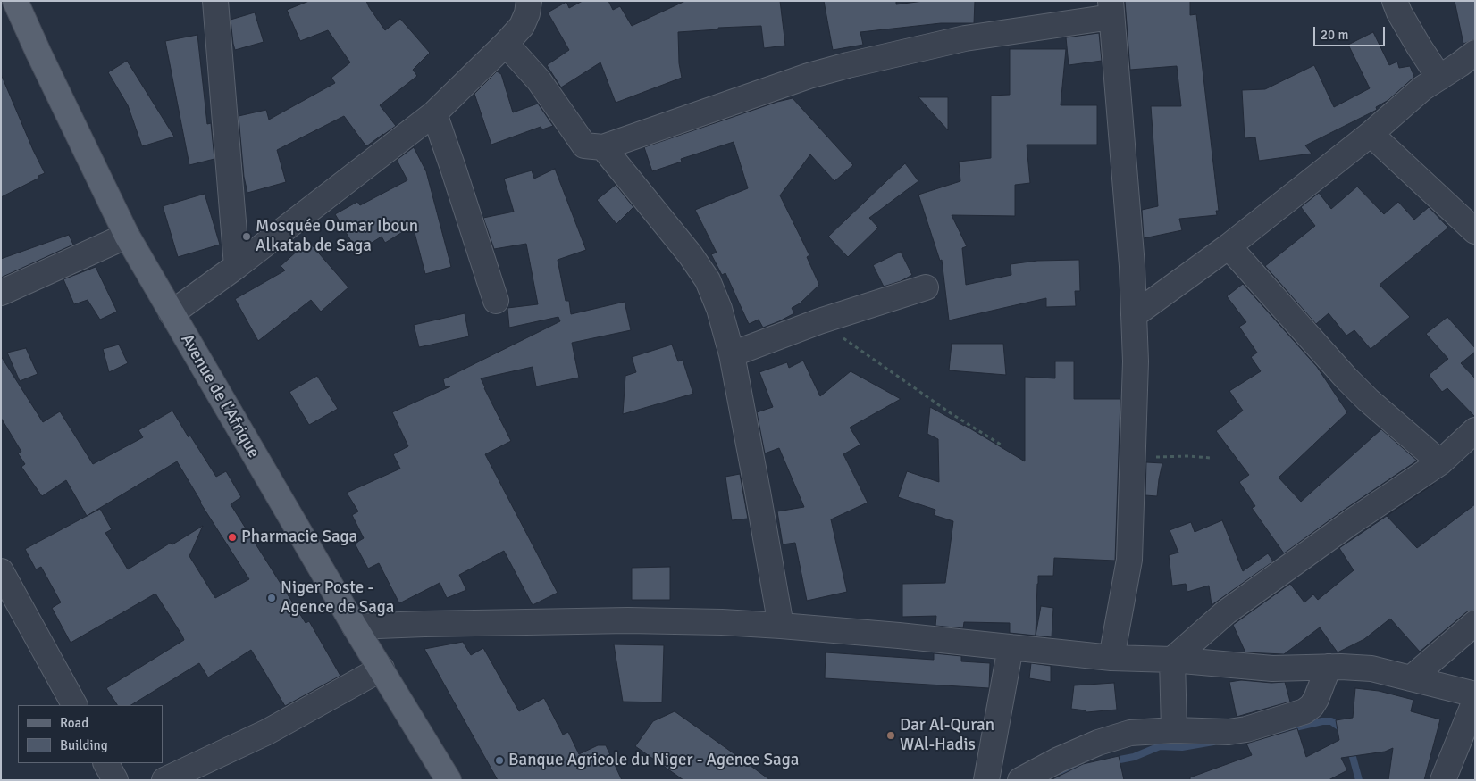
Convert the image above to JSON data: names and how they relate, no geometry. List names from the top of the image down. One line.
{"streets":{"main road":["Avenue de l'Afrique"]},"places":["Mosquée Oumar Iboun Alkatab de Saga","Pharmacie Saga","Niger Poste - Agence de Saga","Dar Al-Quran WAl-Hadis","Banque Agricole du Niger - Agence Saga"],"legend":["Road","Building"],"scale_bar":"20 m"}
